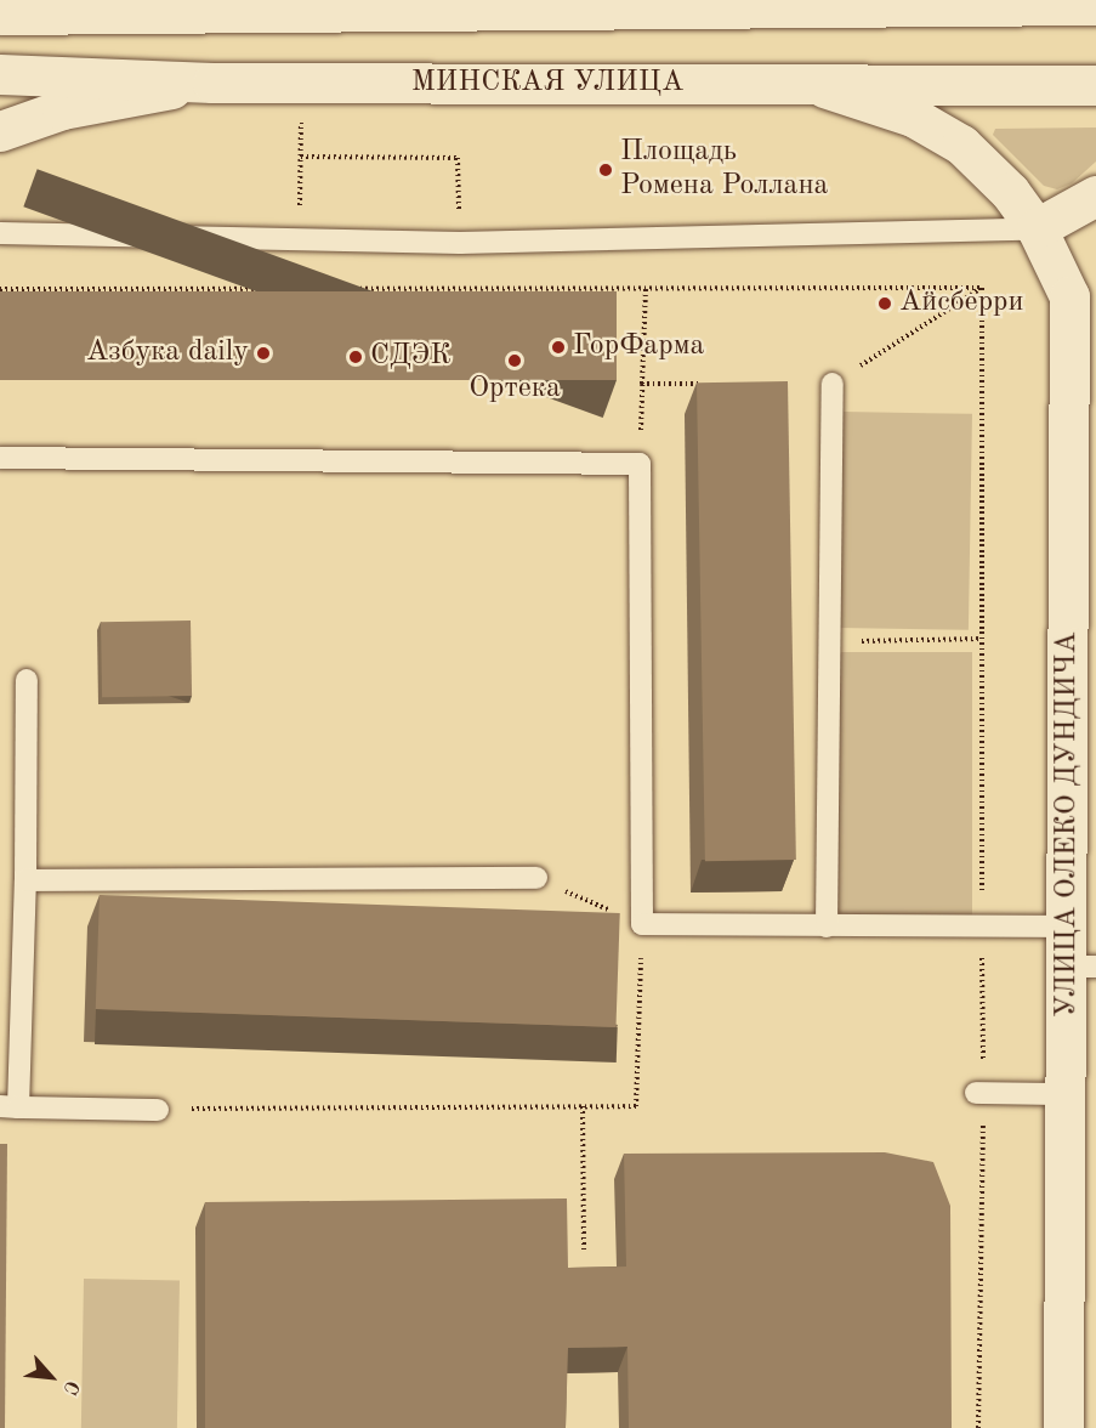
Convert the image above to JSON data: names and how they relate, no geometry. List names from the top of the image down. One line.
{"streets":{"main road":["МИНСКАЯ УЛИЦА","УЛИЦА ОЛЕКО ДУНДИЧА"]},"crossings":[["МИНСКАЯ УЛИЦА","УЛИЦА ОЛЕКО ДУНДИЧА"]],"places":["Площадь Ромена Роллана","Айсберри","ГорФарма","Азбука daily","СДЭК","Ортека"],"north":"bottom right"}
